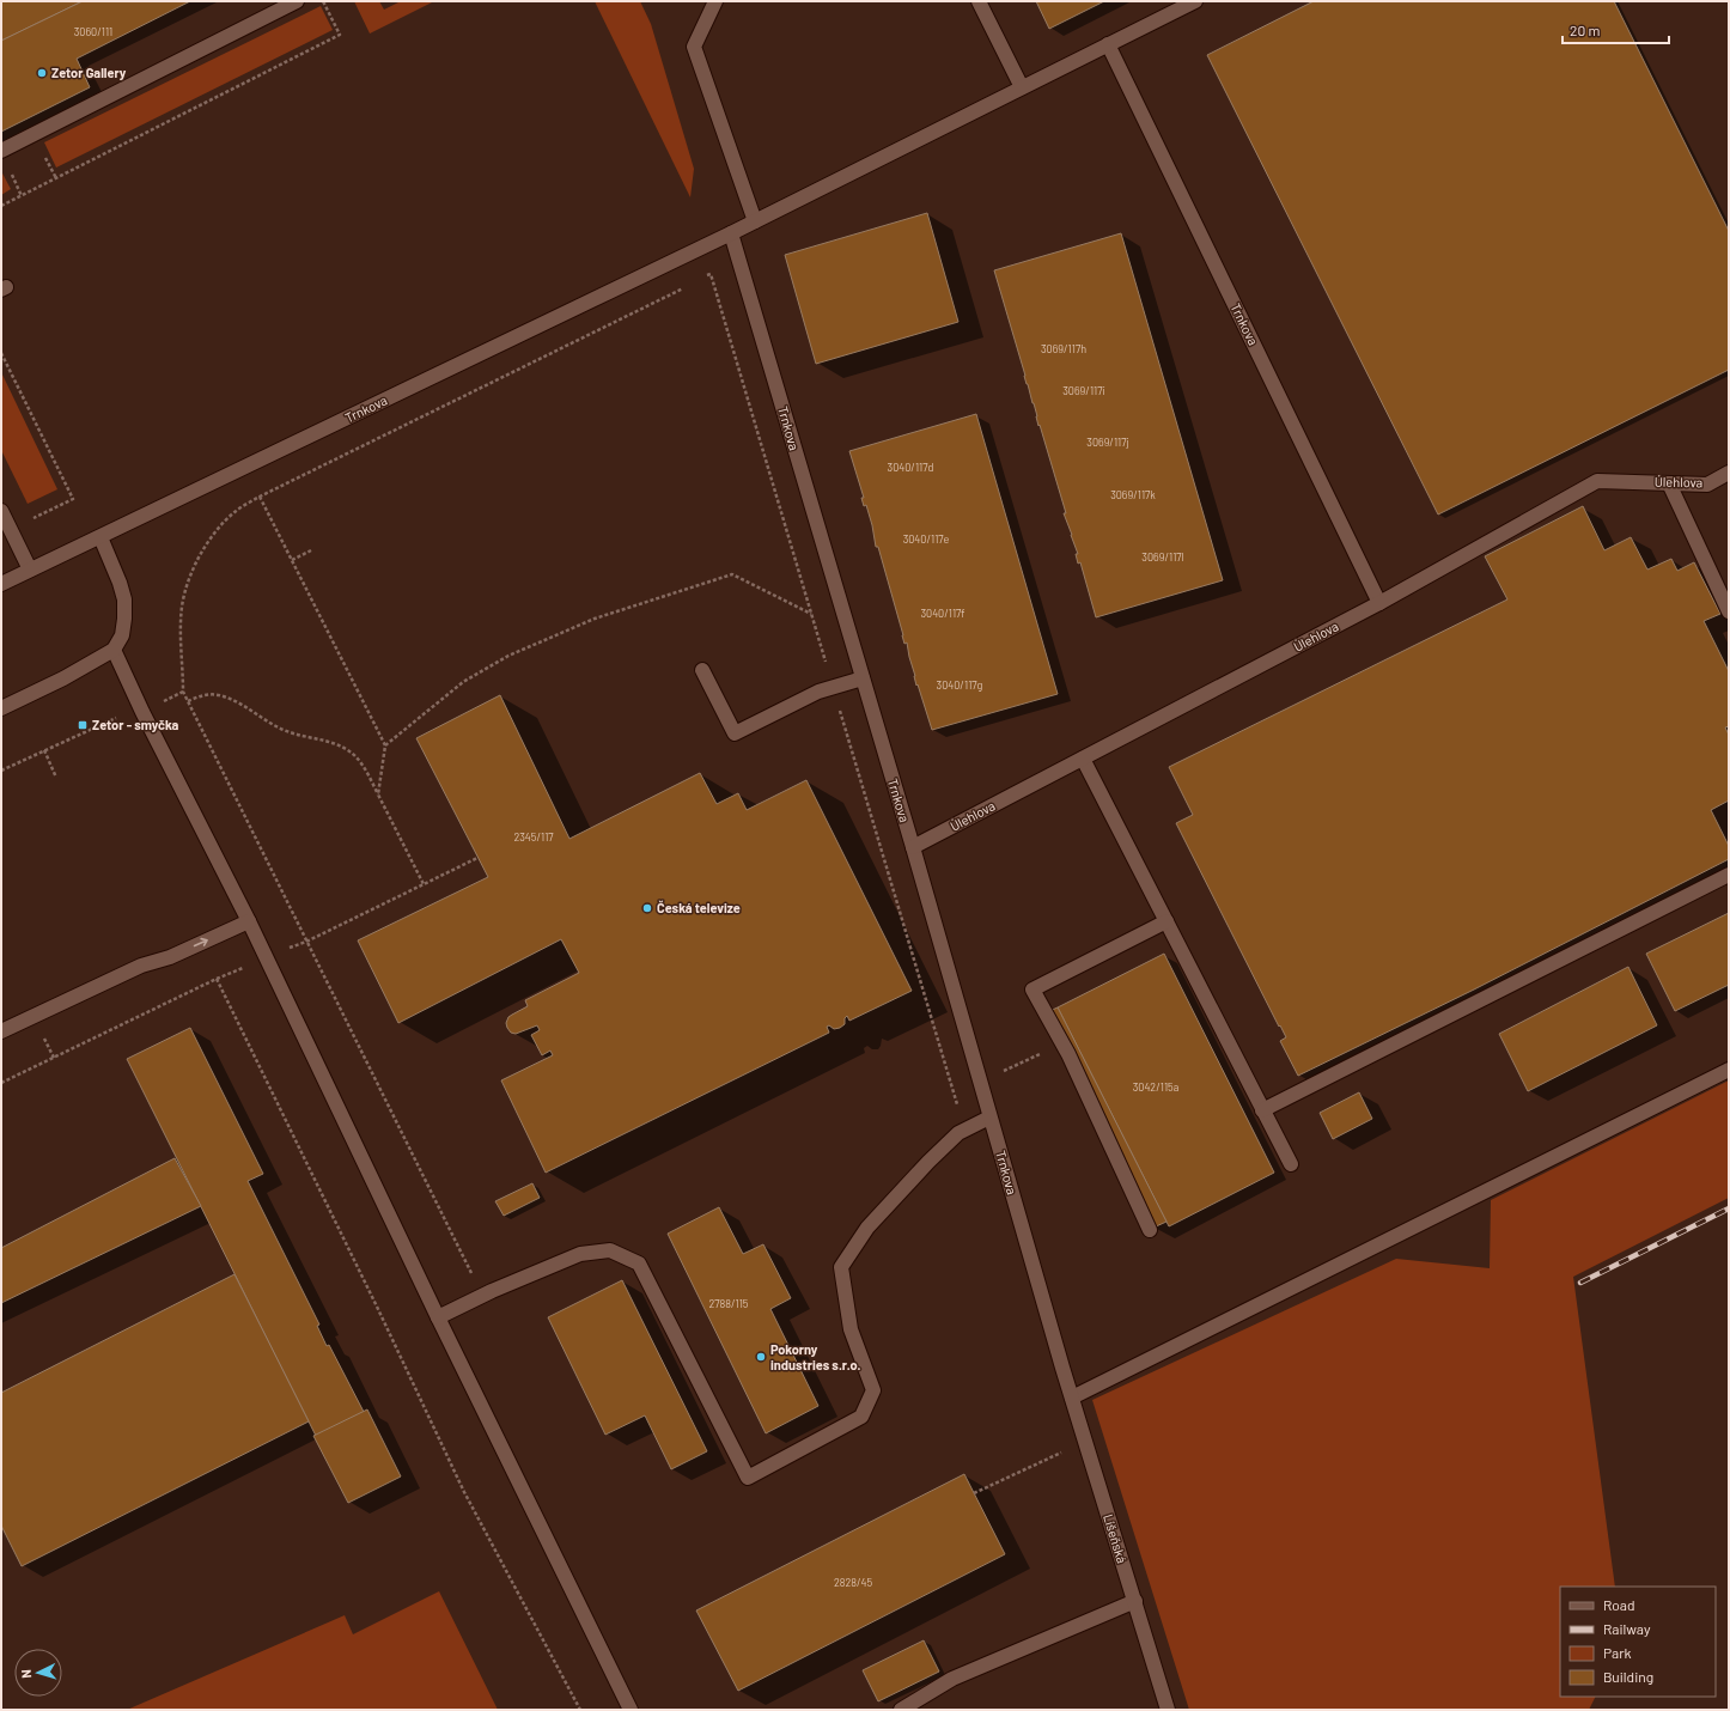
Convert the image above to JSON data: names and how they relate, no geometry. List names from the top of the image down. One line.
{"streets":{"street":["Trnkova","Úlehlova","Líšeňská"]},"crossings":[["Trnkova","Úlehlova"],["Trnkova","Líšeňská"]],"places":{"other":["Zetor Gallery","Česká televize","Pokorny industries s.r.o."],"transit":["Zetor - smyčka"]},"house_numbers":["3060/111","3069/117h","3069/117i","3069/117j","3040/117d","3069/117k","3040/117e","3069/117l","3040/117f","3040/117g","2345/117","3042/115a","2788/115","2828/45"],"legend":["Road","Railway","Park","Building"],"scale_bar":"20 m","north":"left"}
